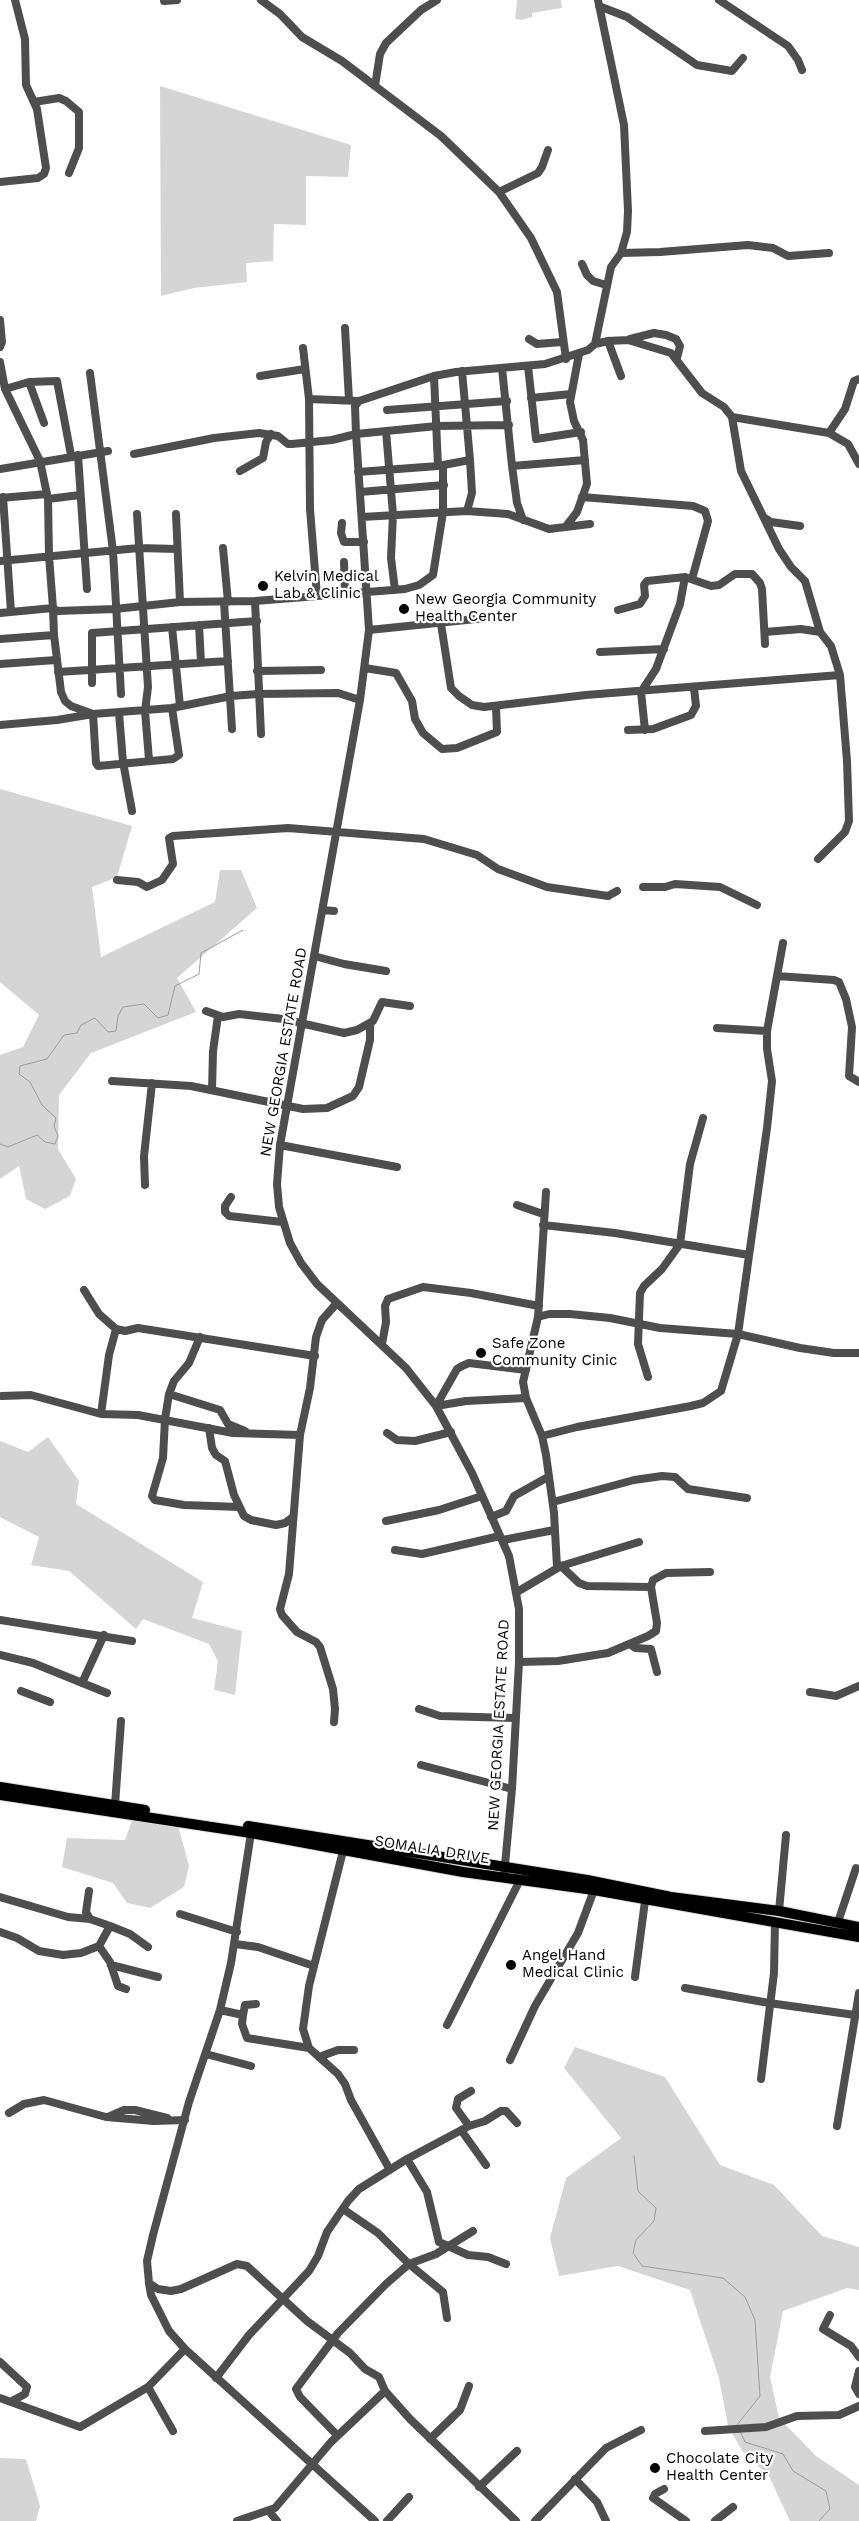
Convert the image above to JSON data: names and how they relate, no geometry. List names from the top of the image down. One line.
{"streets":{"main road":["SOMALIA DRIVE"],"street":["NEW GEORGIA ESTATE ROAD"]},"crossings":[["NEW GEORGIA ESTATE ROAD","SOMALIA DRIVE"]],"places":["Kelvin Medical Lab & Clinic","New Georgia Community Health Center","Safe Zone Community Cinic","Angel Hand Medical Clinic","Chocolate City Health Center"]}
